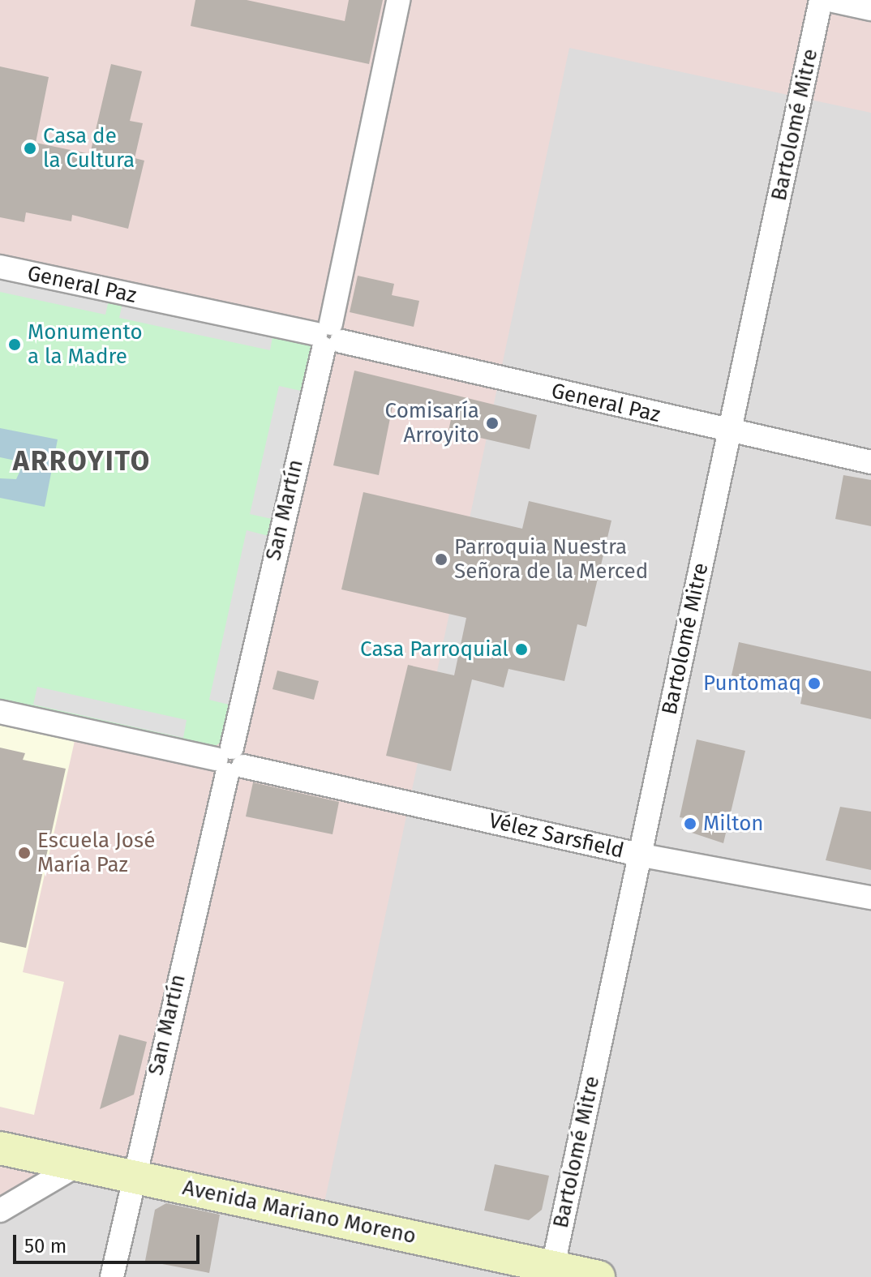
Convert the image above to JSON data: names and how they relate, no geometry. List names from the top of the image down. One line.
{"streets":{"main road":["Avenida Mariano Moreno"],"street":["Bartolomé Mitre","General Paz","San Martín","Vélez Sarsfield"]},"crossings":[["Bartolomé Mitre","General Paz"],["Bartolomé Mitre","Vélez Sarsfield"],["Bartolomé Mitre","Avenida Mariano Moreno"],["General Paz","San Martín"],["San Martín","Vélez Sarsfield"],["San Martín","Avenida Mariano Moreno"]],"districts":["ARROYITO"],"places":["Casa de la Cultura","Monumento a la Madre","Comisaría Arroyito","Parroquia Nuestra Señora de la Merced","Casa Parroquial","Puntomaq","Milton","Escuela José María Paz"],"scale_bar":"50 m"}
